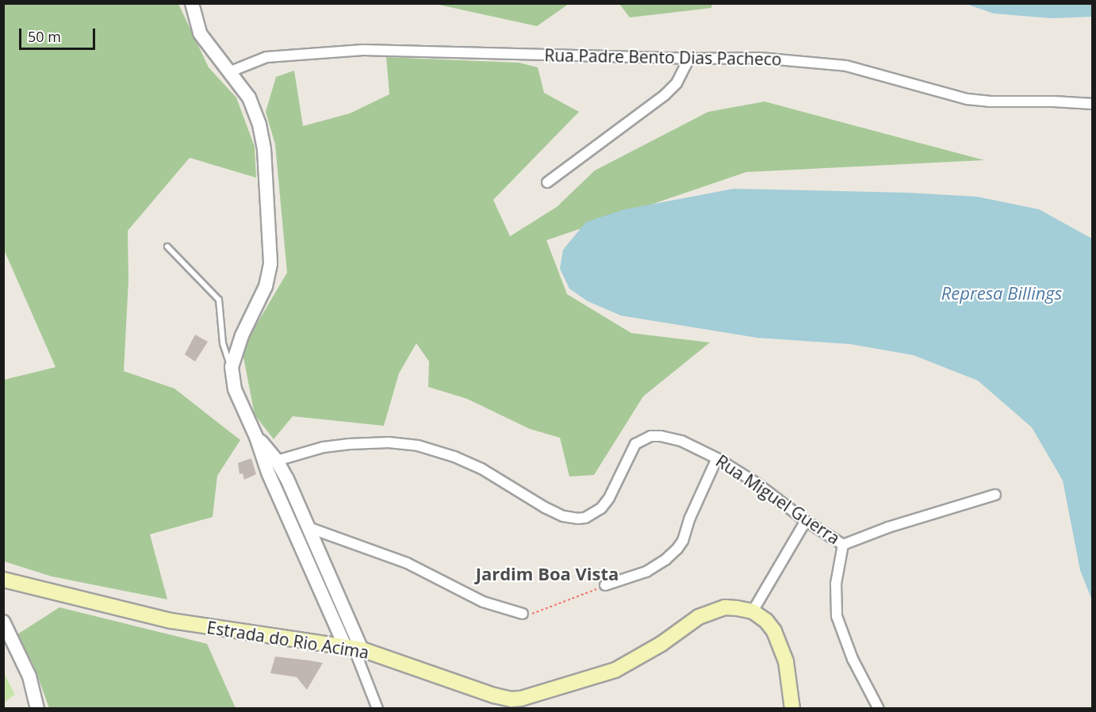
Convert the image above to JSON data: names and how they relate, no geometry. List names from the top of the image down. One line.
{"streets":{"main road":["Estrada do Rio Acima"],"street":["Rua Padre Bento Dias Pacheco","Rua Miguel Guerra"]},"districts":["Jardim Boa Vista"],"water":["Represa Billings"],"scale_bar":"50 m"}
